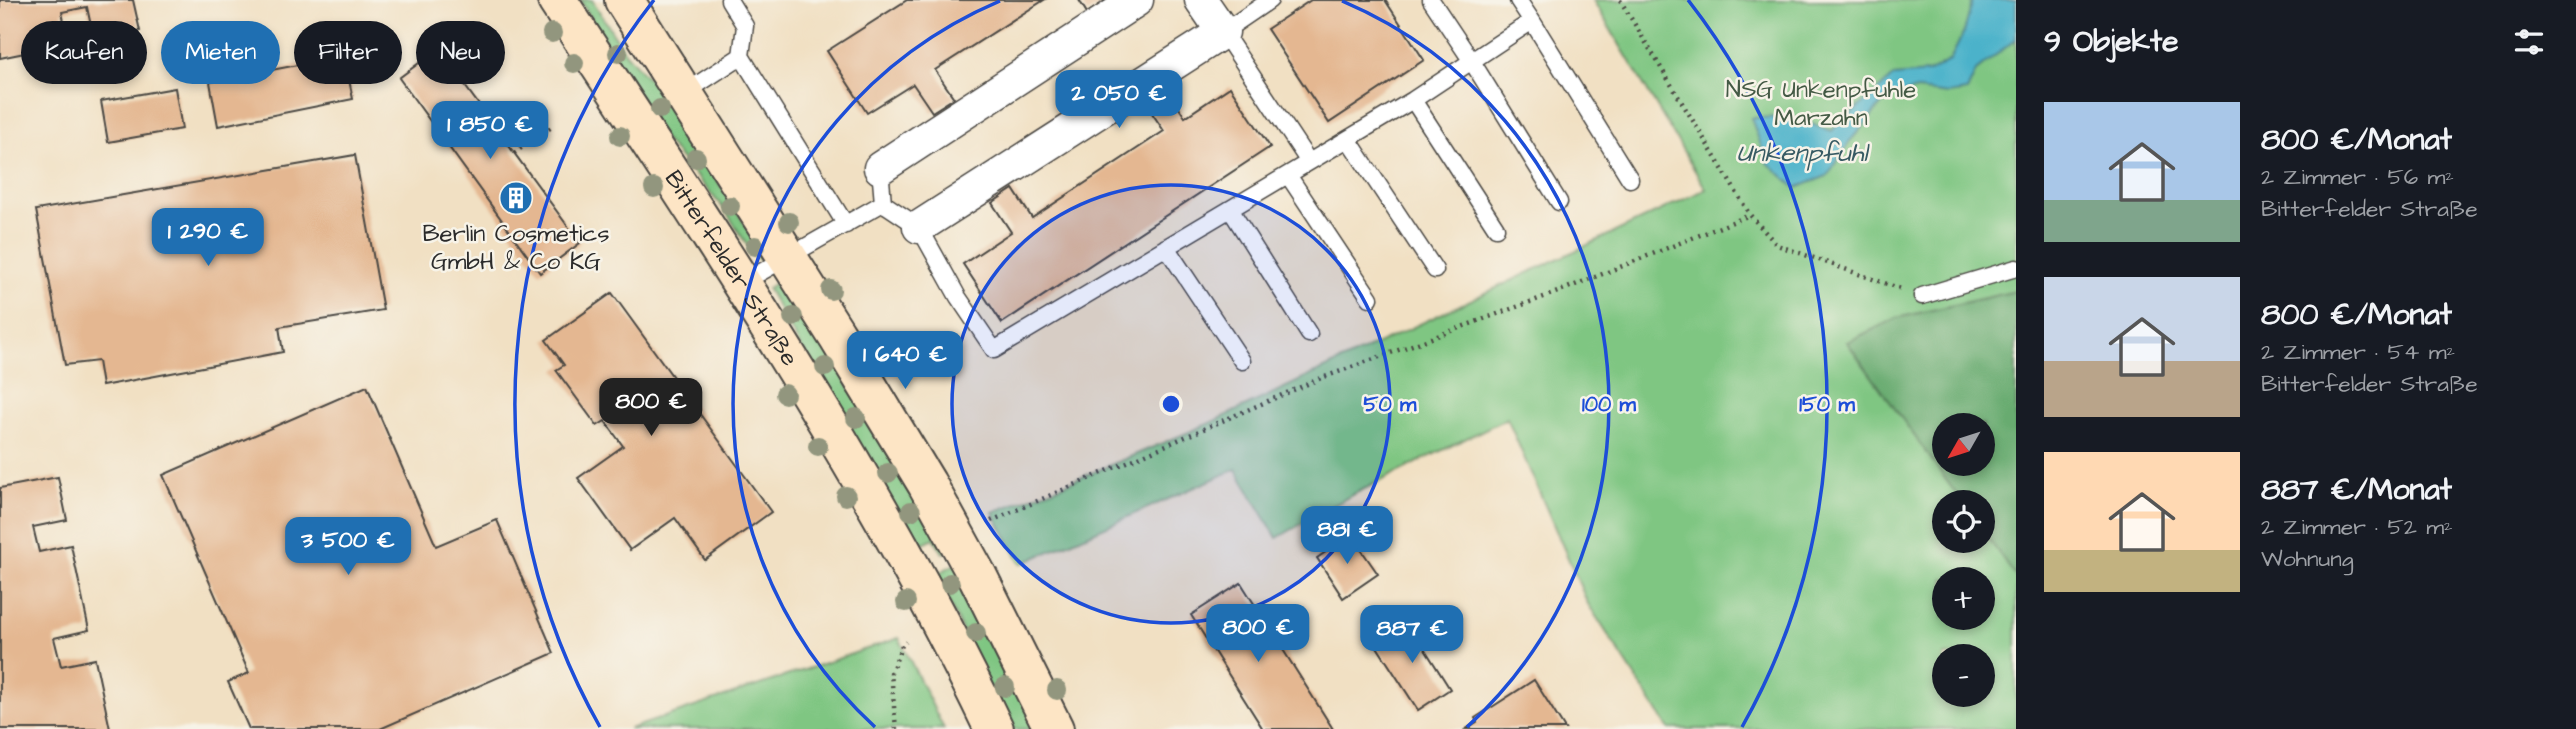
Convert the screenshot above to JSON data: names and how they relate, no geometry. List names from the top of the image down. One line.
{"streets":{"main road":["Bitterfelder Straße"]},"water":["Unkenpfuhl"],"parks":["NSG Unkenpfuhle Marzahn"],"places":{"building":["Berlin Cosmetics GmbH & Co KG"]},"north":"bottom left","page":{"heading":"9 Objekte","chip":["Kaufen","Mieten","Filter","Neu"],"price":["2 050 €","1 850 €","1 290 €","1 640 €","800 €","881 €","3 500 €","800 €","887 €"],"list":[{"name":"800 €/Monat","note":"2 Zimmer · 56 m² · Bitterfelder Straße"},{"name":"800 €/Monat","note":"2 Zimmer · 54 m² · Bitterfelder Straße"},{"name":"887 €/Monat","note":"2 Zimmer · 52 m² · Wohnung"}],"map_buttons":["+","−"]},"rings":["50 m","100 m","150 m"]}
